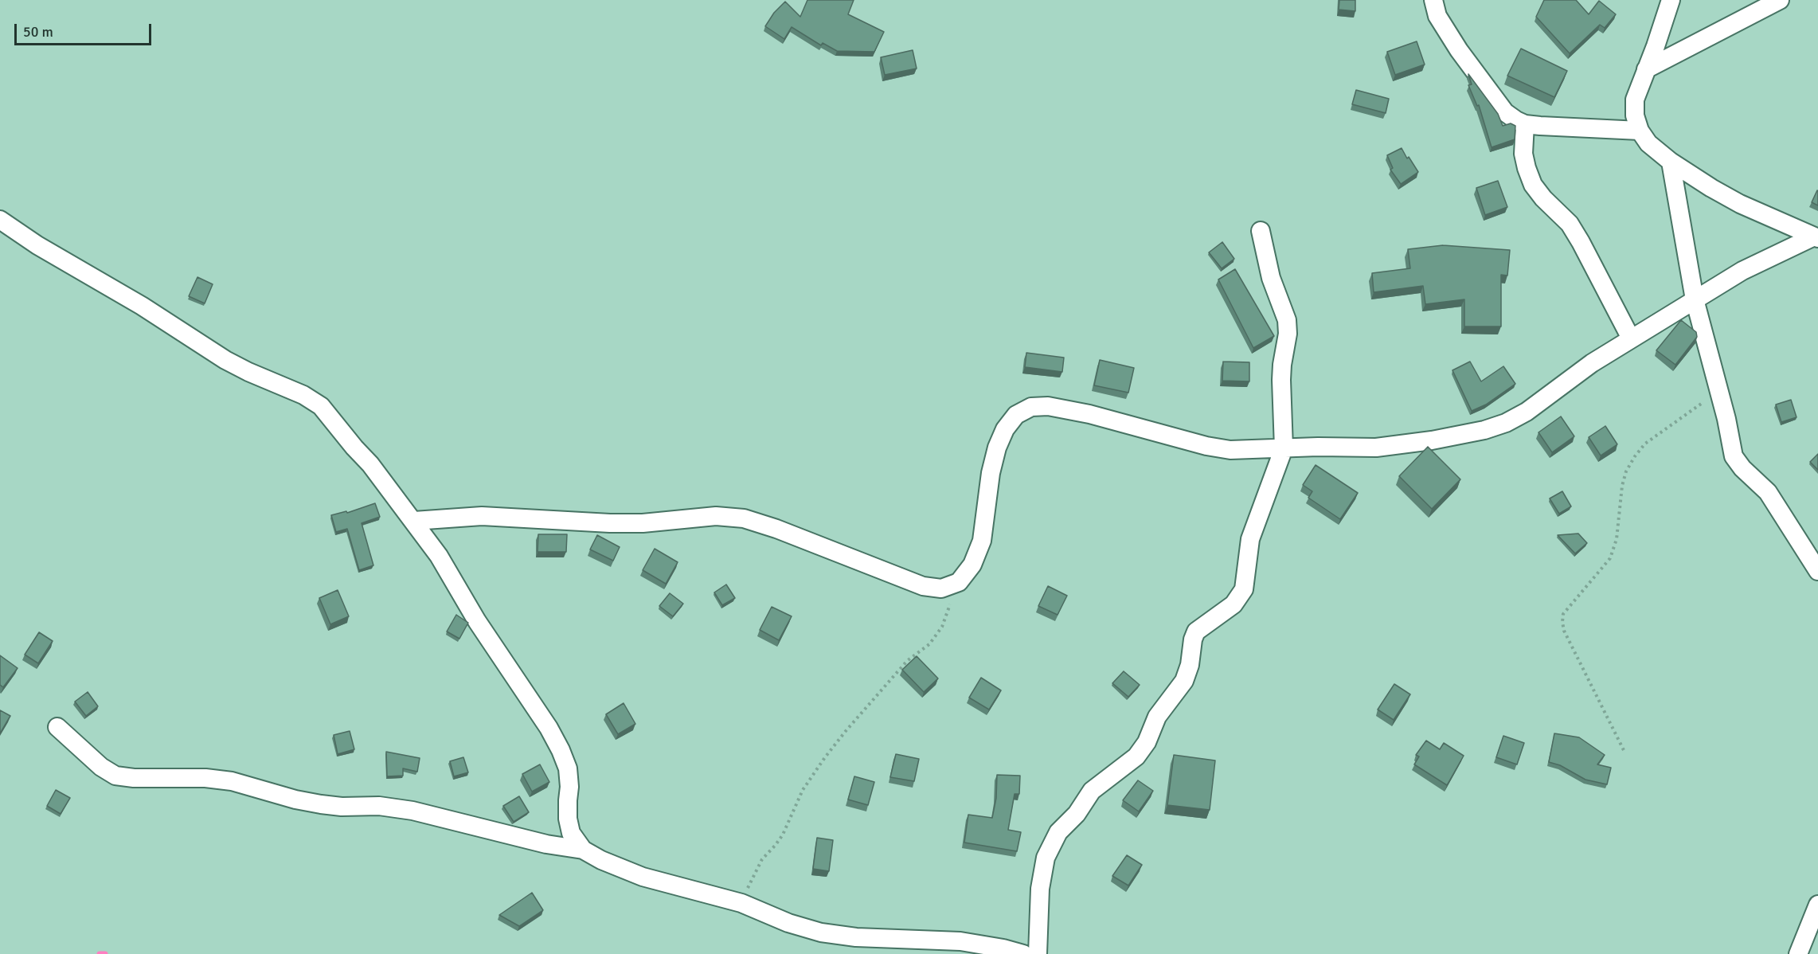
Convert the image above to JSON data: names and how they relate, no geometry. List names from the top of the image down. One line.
{"scale_bar":"50 m"}
